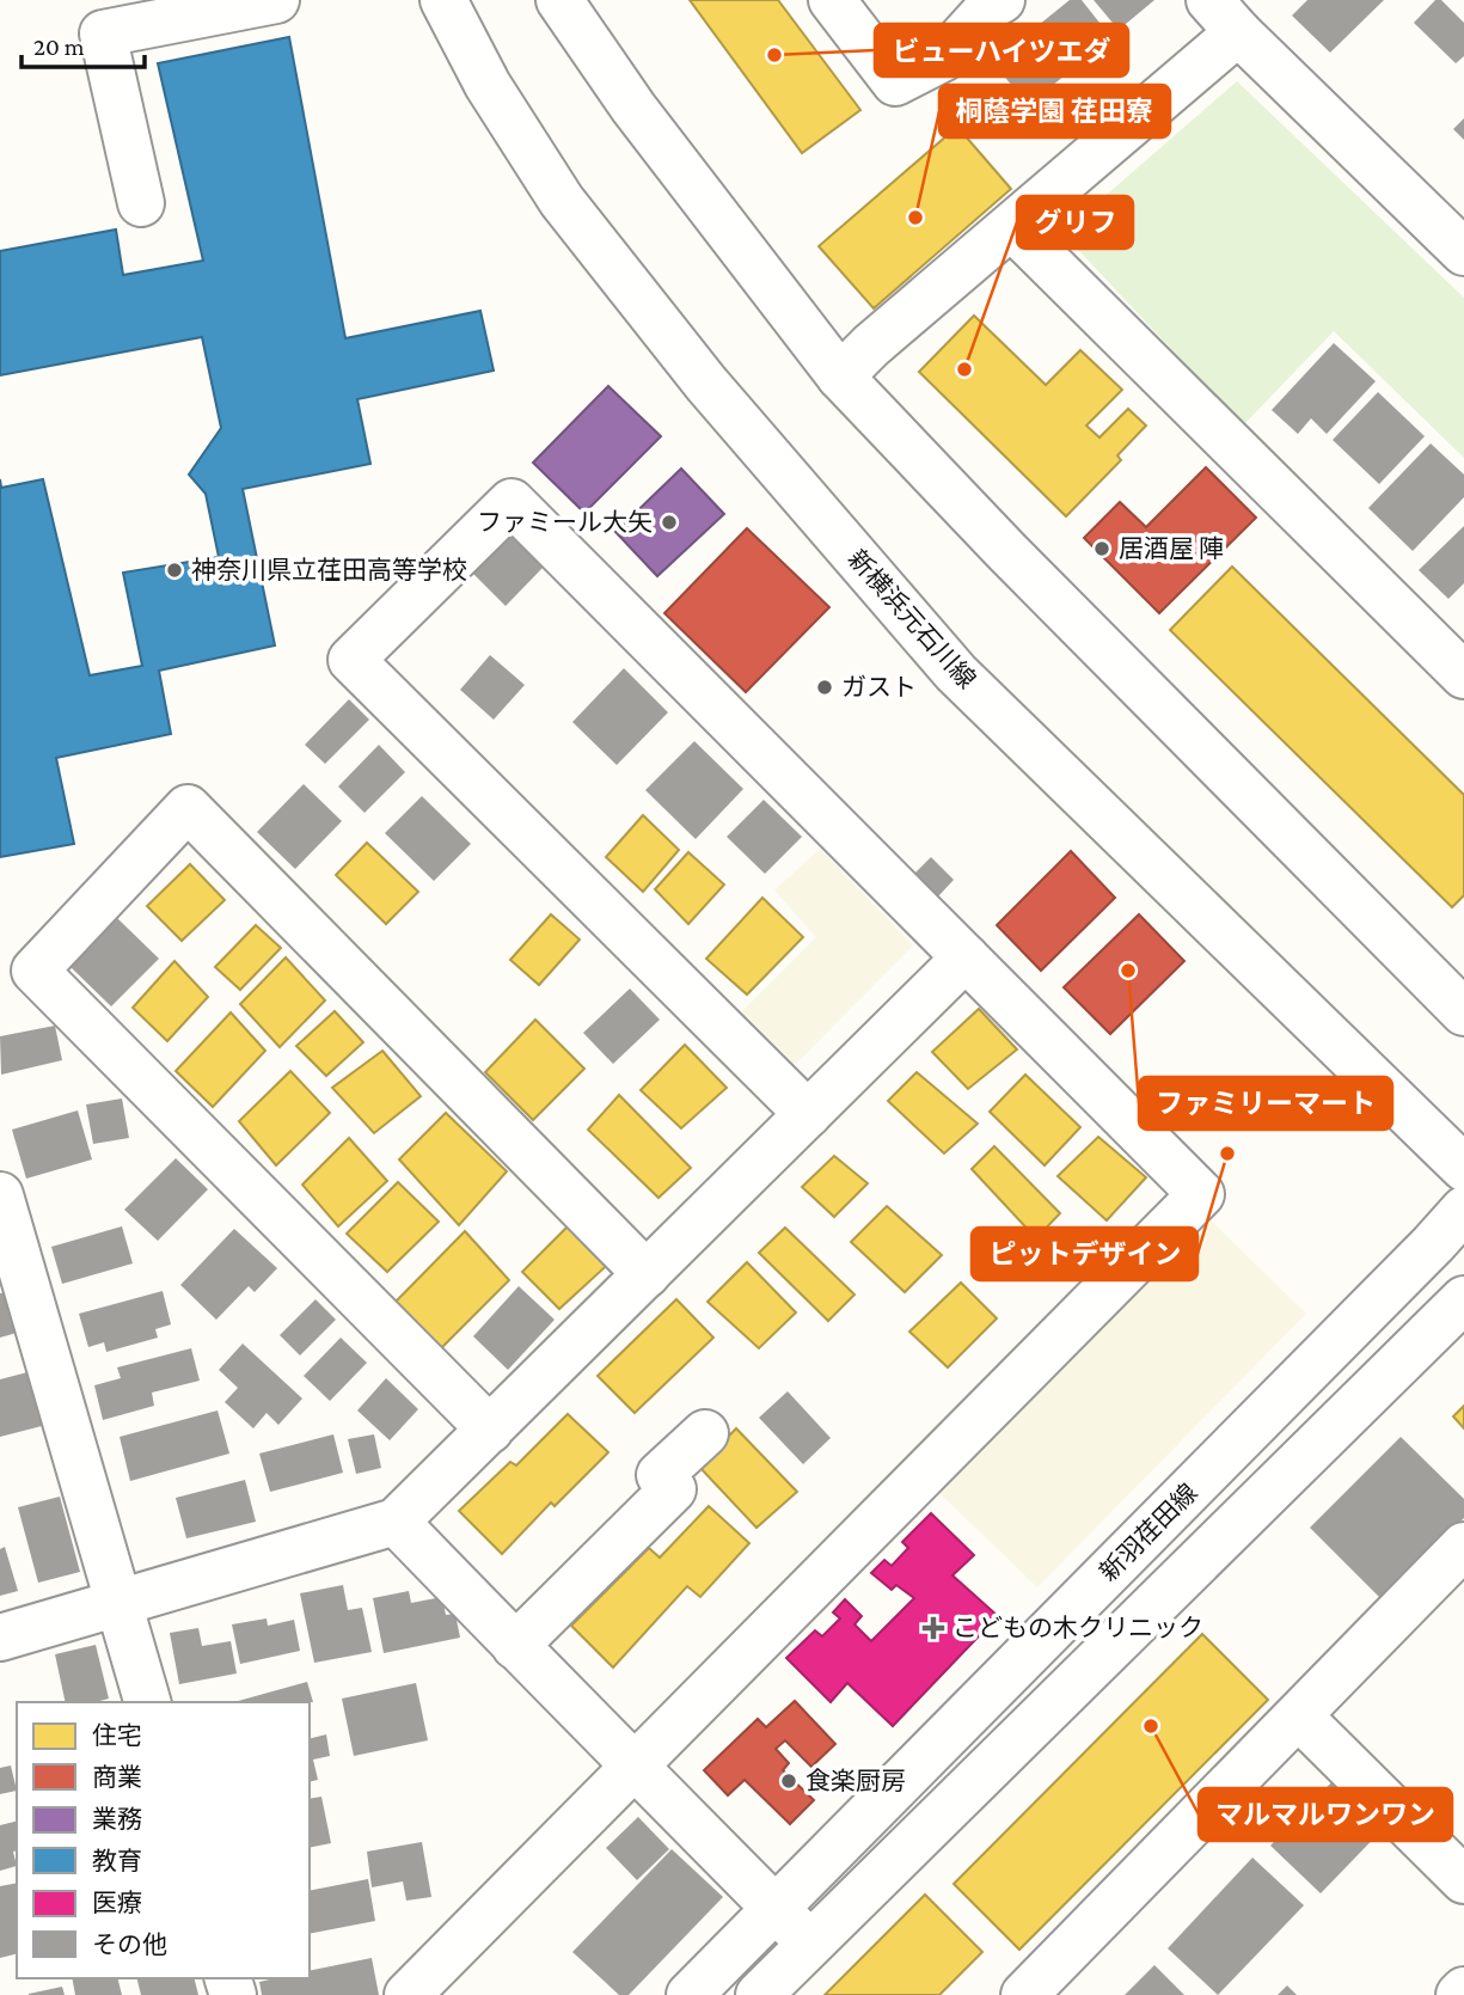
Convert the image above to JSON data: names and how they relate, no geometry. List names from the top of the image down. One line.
{"streets":{"street":["新横浜元石川線","新羽荏田線"]},"places":{"other":["ビューハイツエダ","桐蔭学園 荏田寮","グリフ","ファミール大矢","居酒屋 陣","神奈川県立荏田高等学校","ガスト","ファミリーマート","ピットデザイン","マルマルワンワン","食楽厨房"],"health":["こどもの木クリニック"]},"legend":["住宅","商業","業務","教育","医療","その他"],"scale_bar":"20 m"}
